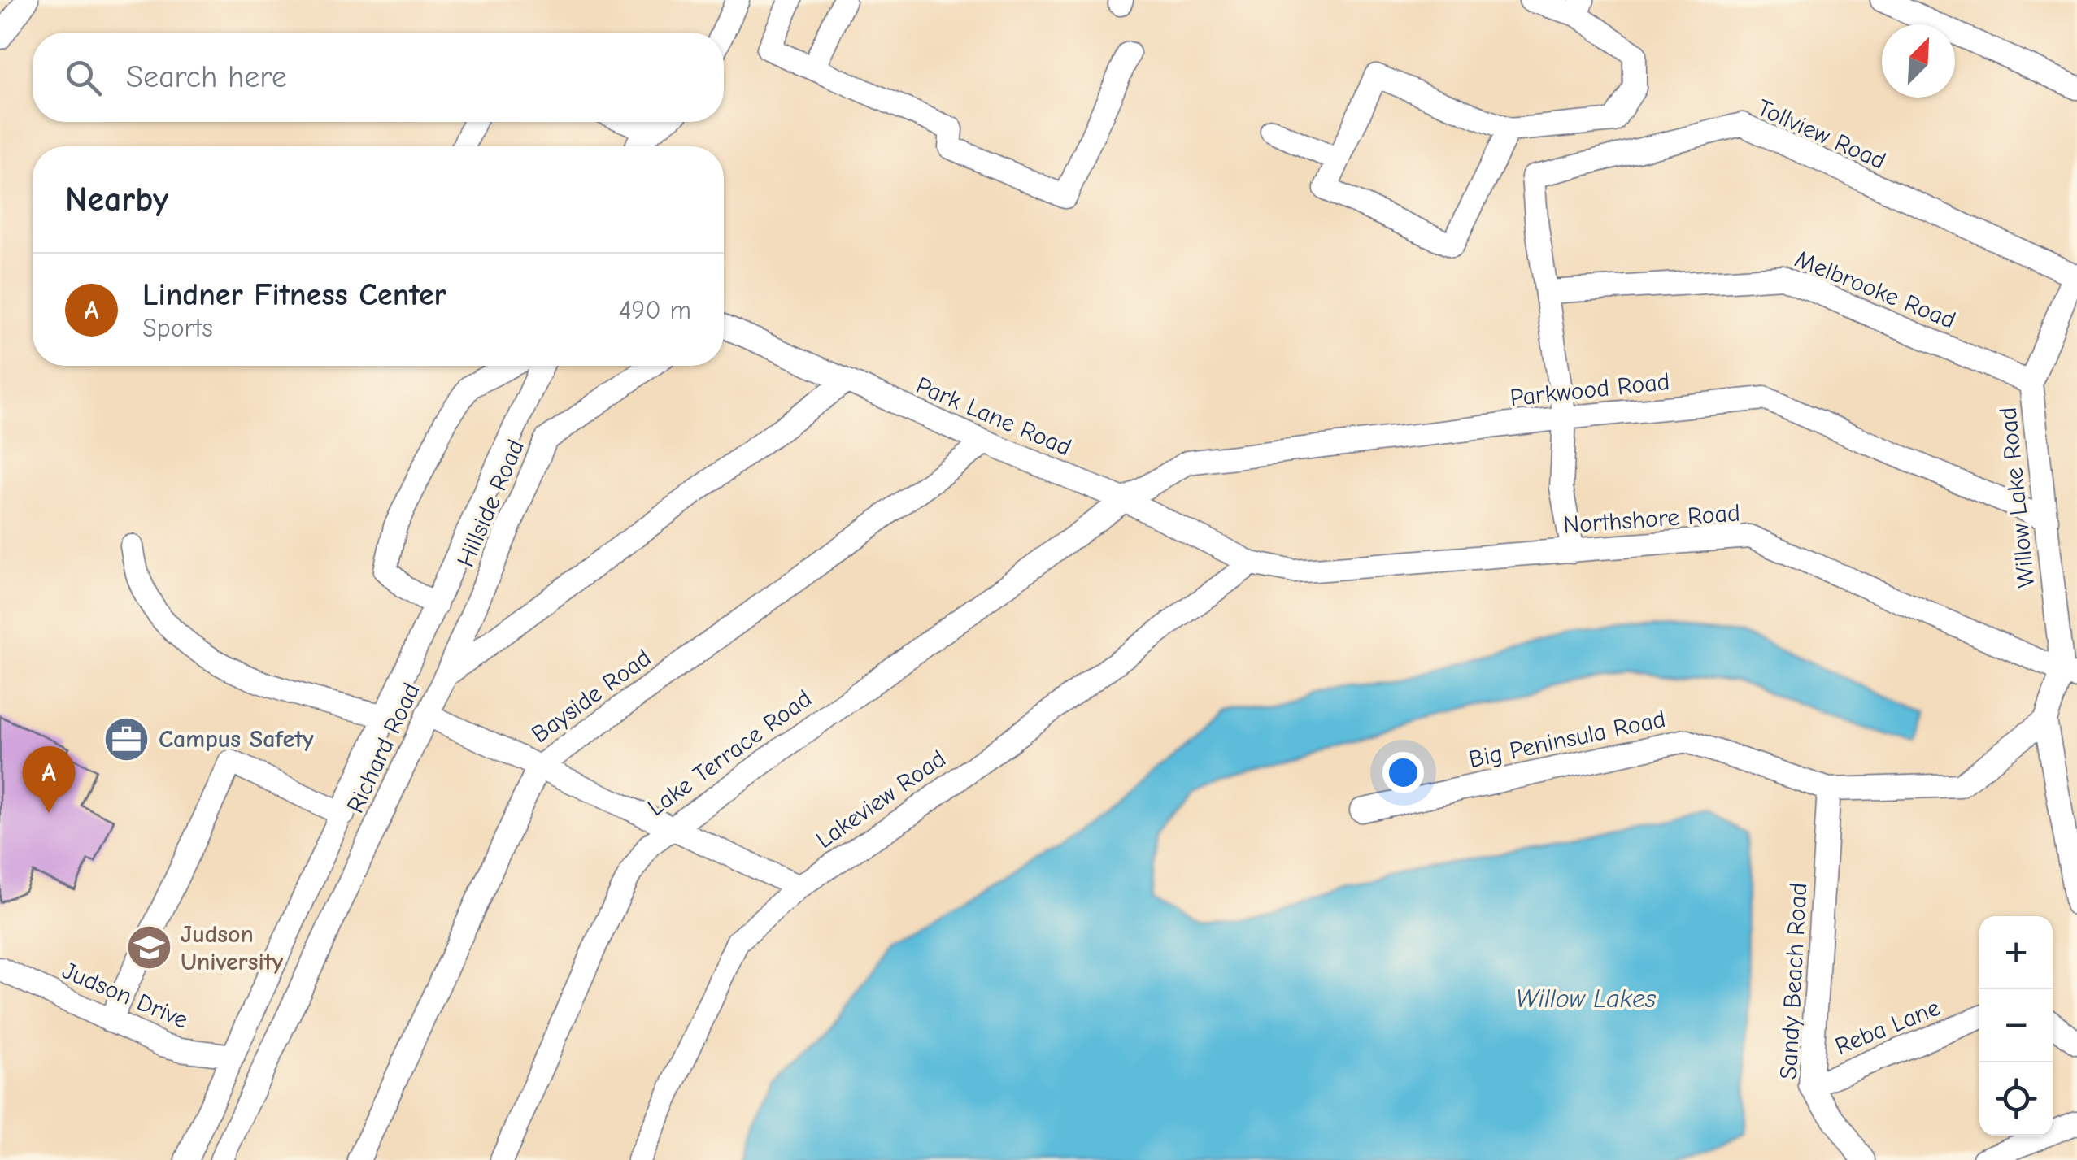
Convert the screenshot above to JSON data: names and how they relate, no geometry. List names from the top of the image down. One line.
{"streets":{"street":["Tollview Road","Melbrooke Road","Parkwood Road","Park Lane Road","Willow Lake Road","Hillside Road","Northshore Road","Bayside Road","Big Peninsula Road","Richard Road","Lake Terrace Road","Lakeview Road","Sandy Beach Road","Judson Drive","Reba Lane"]},"crossings":[["Tollview Road","Melbrooke Road"],["Tollview Road","Willow Lake Road"],["Melbrooke Road","Willow Lake Road"],["Parkwood Road","Park Lane Road"],["Parkwood Road","Willow Lake Road"],["Parkwood Road","Lake Terrace Road"],["Park Lane Road","Northshore Road"],["Park Lane Road","Bayside Road"],["Park Lane Road","Richard Road"],["Park Lane Road","Lake Terrace Road"],["Park Lane Road","Lakeview Road"],["Willow Lake Road","Northshore Road"],["Hillside Road","Richard Road"],["Northshore Road","Lakeview Road"],["Big Peninsula Road","Sandy Beach Road"],["Sandy Beach Road","Reba Lane"]],"water":["Willow Lakes"],"places":{"office":["Campus Safety"],"school or university":["Judson University"]},"north":"top right","page":{"search":"Search here","heading":"Nearby","list":[{"mark":"A","name":"Lindner Fitness Center","note":"Sports","value":"490 m"}],"pins":"A","map_buttons":["+","−"]}}
